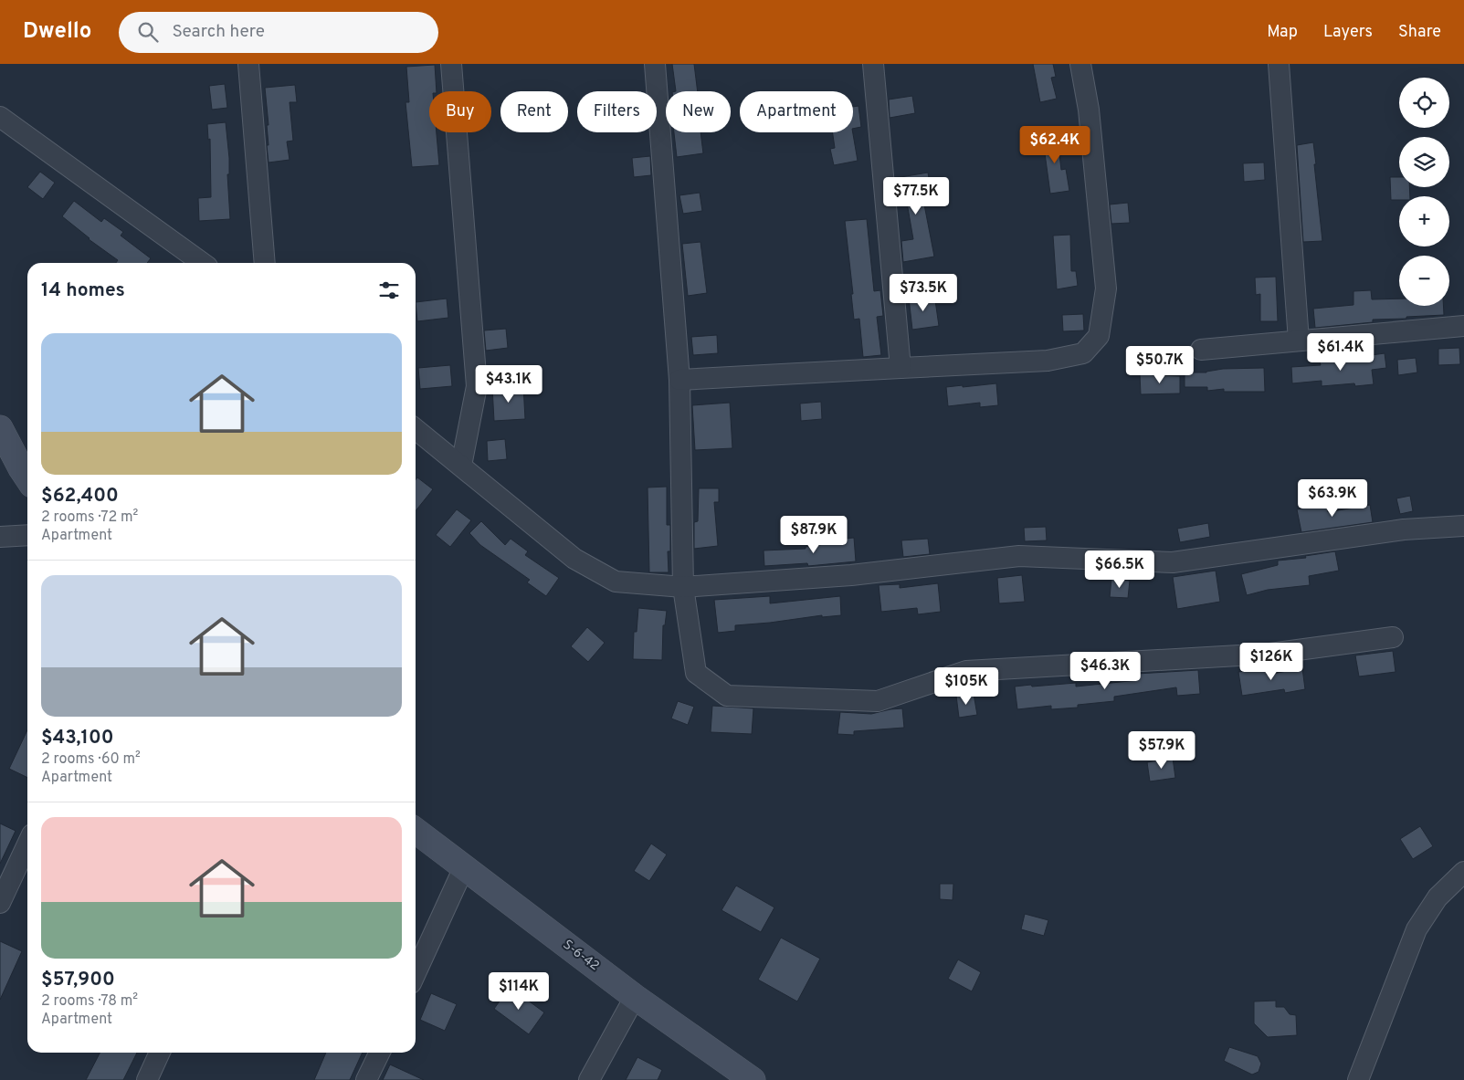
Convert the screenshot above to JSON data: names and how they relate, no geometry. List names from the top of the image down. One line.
{"streets":{"main road":["Տ-6-42"]},"page":{"header":"Dwello","search":"Search here","nav":["Map","Layers","Share"],"map_buttons":["+","−"],"chip":["Buy","Rent","Filters","New","Apartment"],"price":["$62.4K","$77.5K","$73.5K","$61.4K","$50.7K","$43.1K","$63.9K","$87.9K","$66.5K","$126K","$46.3K","$105K","$57.9K","$114K"],"heading":"14 homes","list":[{"name":"$62,400","note":"2 rooms · 72 m² · Apartment"},{"name":"$43,100","note":"2 rooms · 60 m² · Apartment"},{"name":"$57,900","note":"2 rooms · 78 m² · Apartment"}]}}
